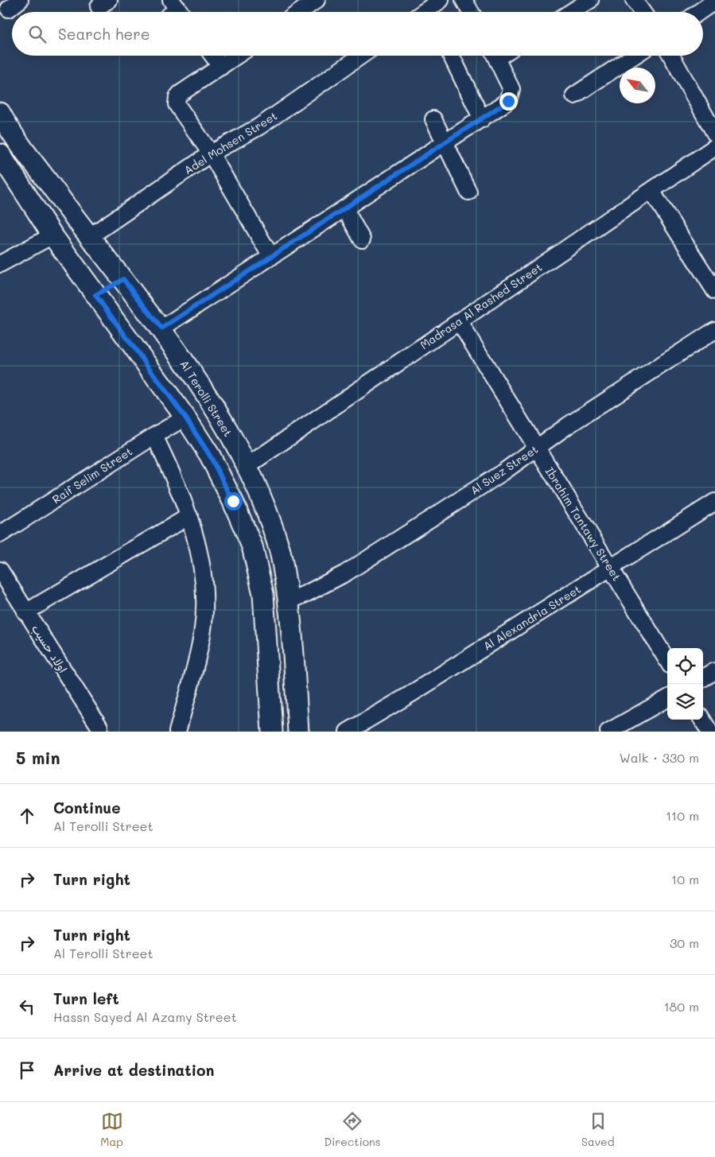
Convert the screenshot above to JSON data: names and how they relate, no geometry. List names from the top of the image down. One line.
{"streets":{"street":["Adel Mohsen Street","Madrasa Al Rashed Street","Al Terolli Street","Al Suez Street","Raif Selim Street","Ibrahim Tantawy Street","Al Alexandria Street","اولاد حسيب"]},"crossings":[["Adel Mohsen Street","Al Terolli Street"],["Madrasa Al Rashed Street","Al Terolli Street"],["Madrasa Al Rashed Street","Ibrahim Tantawy Street"],["Al Terolli Street","Al Suez Street"],["Al Suez Street","Ibrahim Tantawy Street"],["Ibrahim Tantawy Street","Al Alexandria Street"]],"north":"top left","page":{"search":"Search here","heading":["5 min","Walk · 330 m"],"list":[["Continue","Al Terolli Street","110 m"],["Turn right","10 m"],["Turn right","Al Terolli Street","30 m"],["Turn left","Hassn Sayed Al Azamy Street","180 m"],"Arrive at destination"],"nav":["Map","Directions","Saved"]}}
